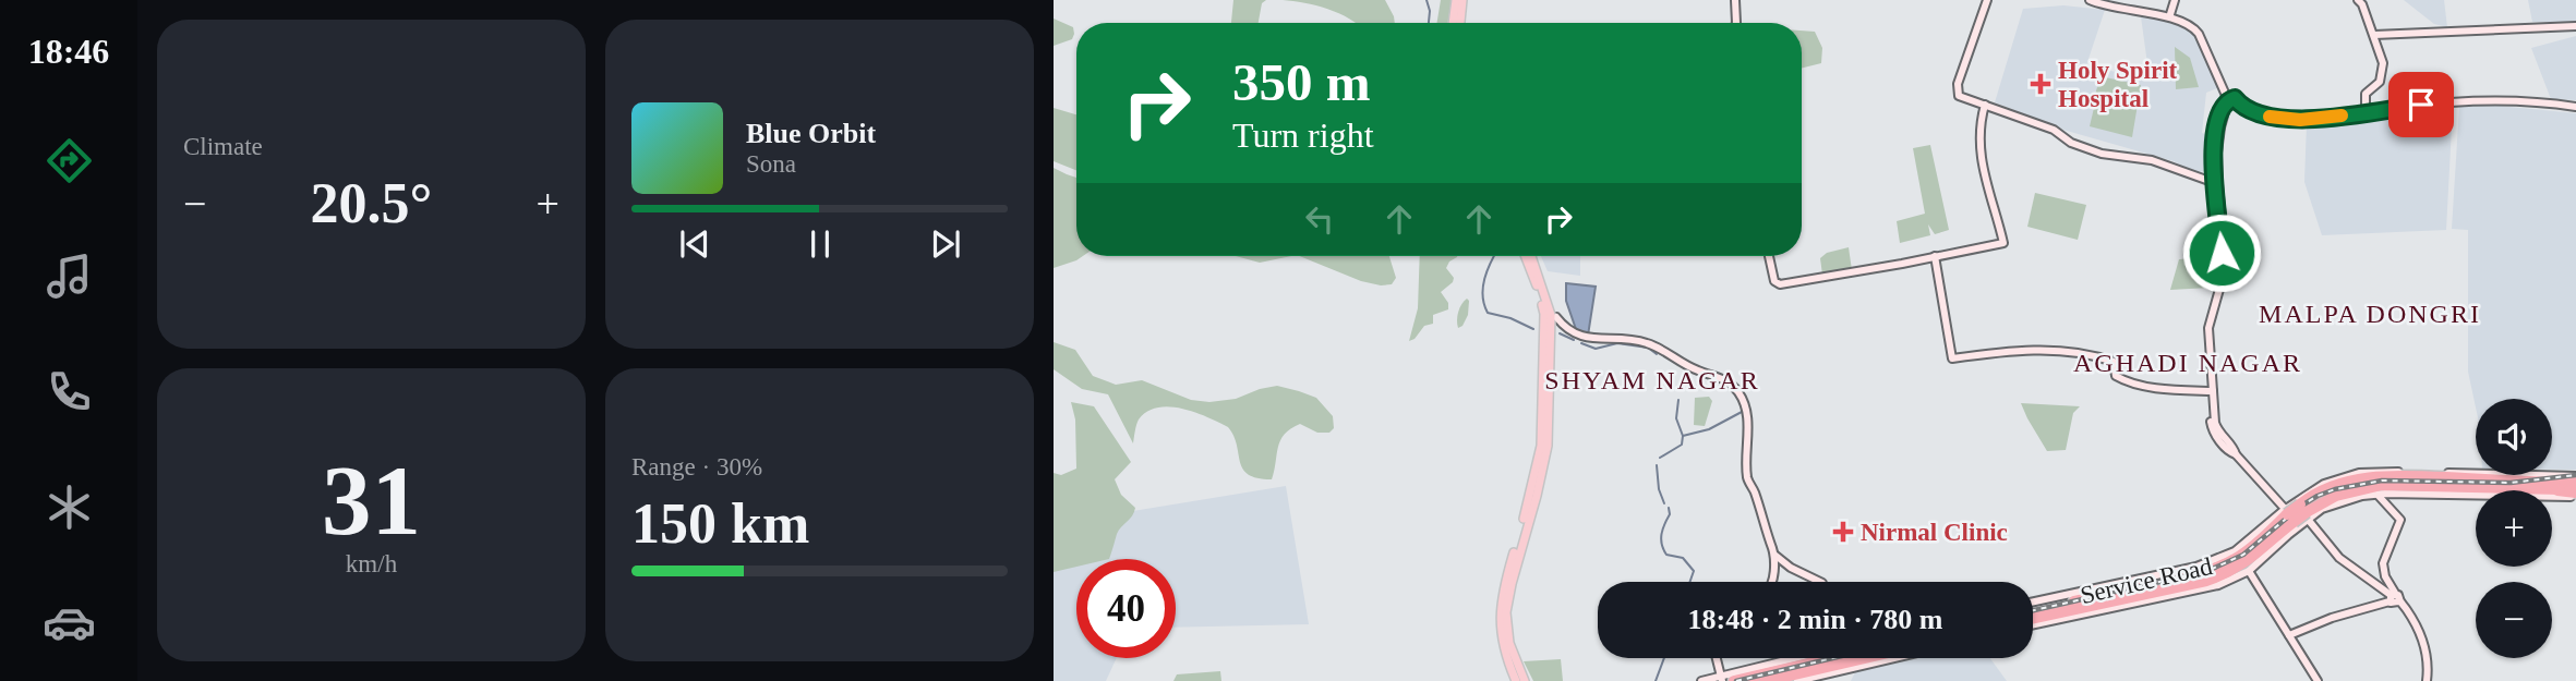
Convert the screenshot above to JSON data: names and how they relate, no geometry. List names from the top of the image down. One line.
{"streets":{"street":["Service Road"]},"districts":["MALPA DONGRI","AGHADI NAGAR","SHYAM NAGAR"],"places":{"health":["Holy Spirit Hospital","Nirmal Clinic"]},"page":{"tabs":"18:46","tile":["Climate",["31","km/h"],["Range · 30%","150 km"]],"turn":["350 m","Turn right"],"song":["Blue Orbit","Sona"],"heat":["−","20.5°","+"],"map_buttons":["+","−"],"limit":"40","trip":"18:48 · 2 min · 780 m"}}
